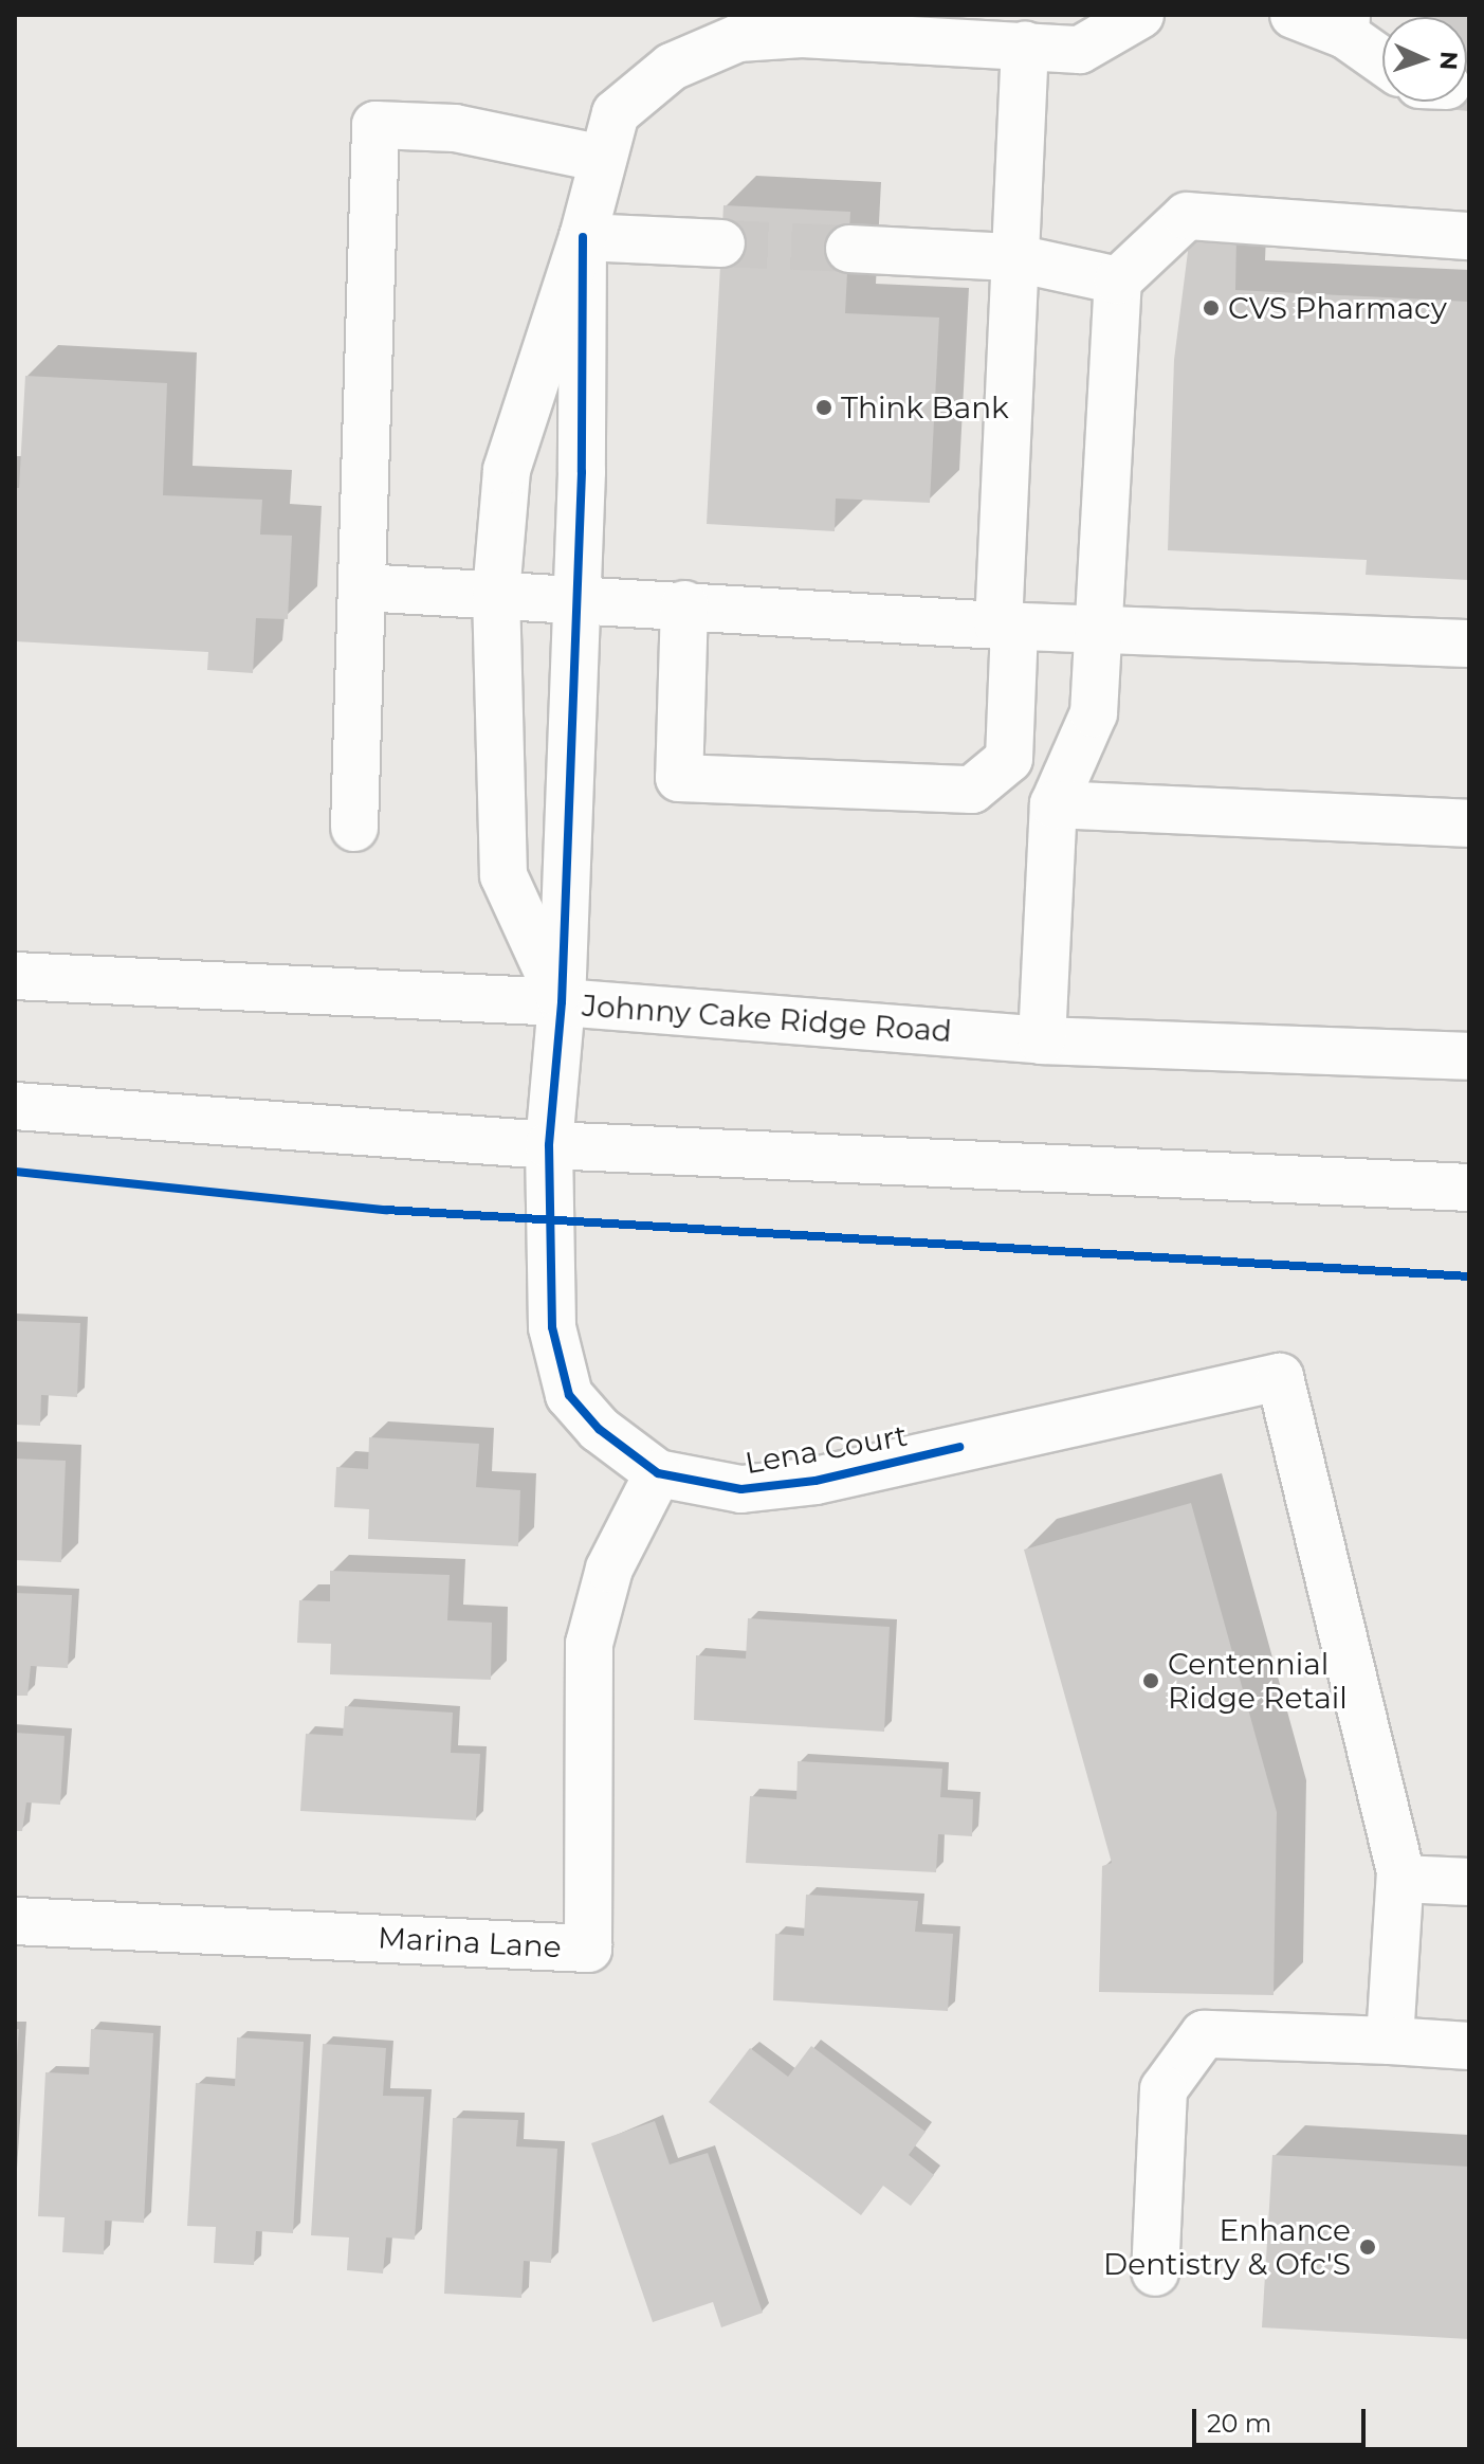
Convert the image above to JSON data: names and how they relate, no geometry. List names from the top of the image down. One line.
{"streets":{"street":["Johnny Cake Ridge Road","Lena Court","Marina Lane"]},"crossings":[["Johnny Cake Ridge Road","Lena Court"],["Lena Court","Marina Lane"]],"places":["CVS Pharmacy","Think Bank","Centennial Ridge Retail","Enhance Dentistry & Ofc'S"],"scale_bar":"20 m","north":"right"}
